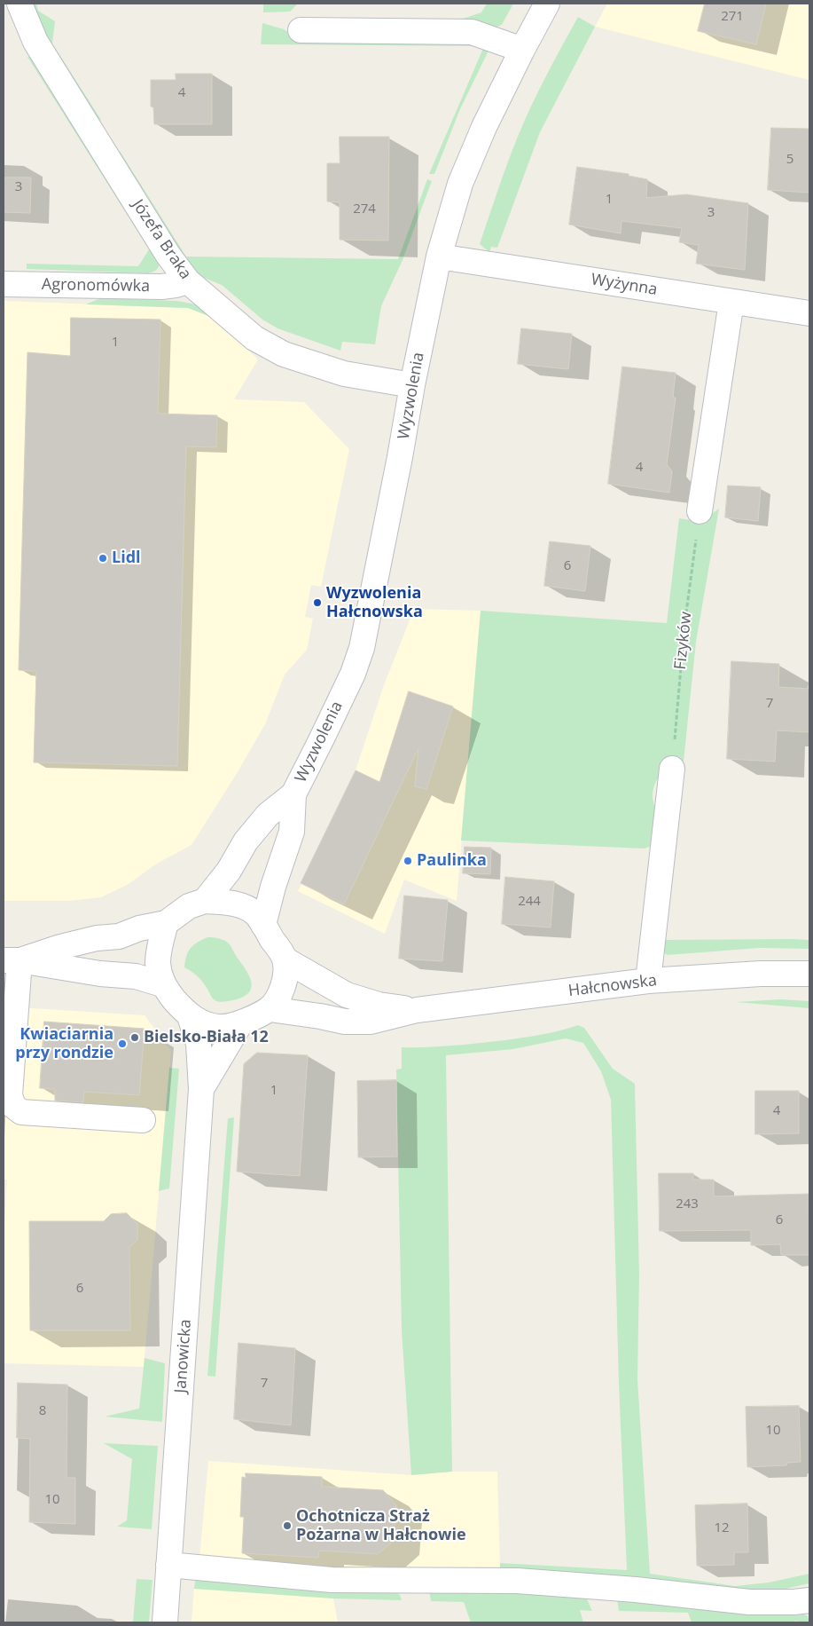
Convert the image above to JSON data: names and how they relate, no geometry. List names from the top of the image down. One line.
{"streets":{"street":["Józefa Braka","Wyżynna","Agronomówka","Wyzwolenia","Hałcnowska","Janowicka"],"path":["Fizyków"]},"crossings":[["Józefa Braka","Agronomówka"],["Józefa Braka","Wyzwolenia"],["Wyżynna","Wyzwolenia"],["Wyzwolenia","Hałcnowska"],["Wyzwolenia","Janowicka"],["Hałcnowska","Janowicka"]],"places":["Lidl","Wyzwolenia Hałcnowska","Paulinka","Bielsko-Biała 12","Kwiaciarnia przy rondzie","Ochotnicza Straż Pożarna w Hałcnowie"],"house_numbers":["271","4","5","3","1","274","3","1","4","6","7","244","1","4","243","6","6","7","8","10","10","12"]}
